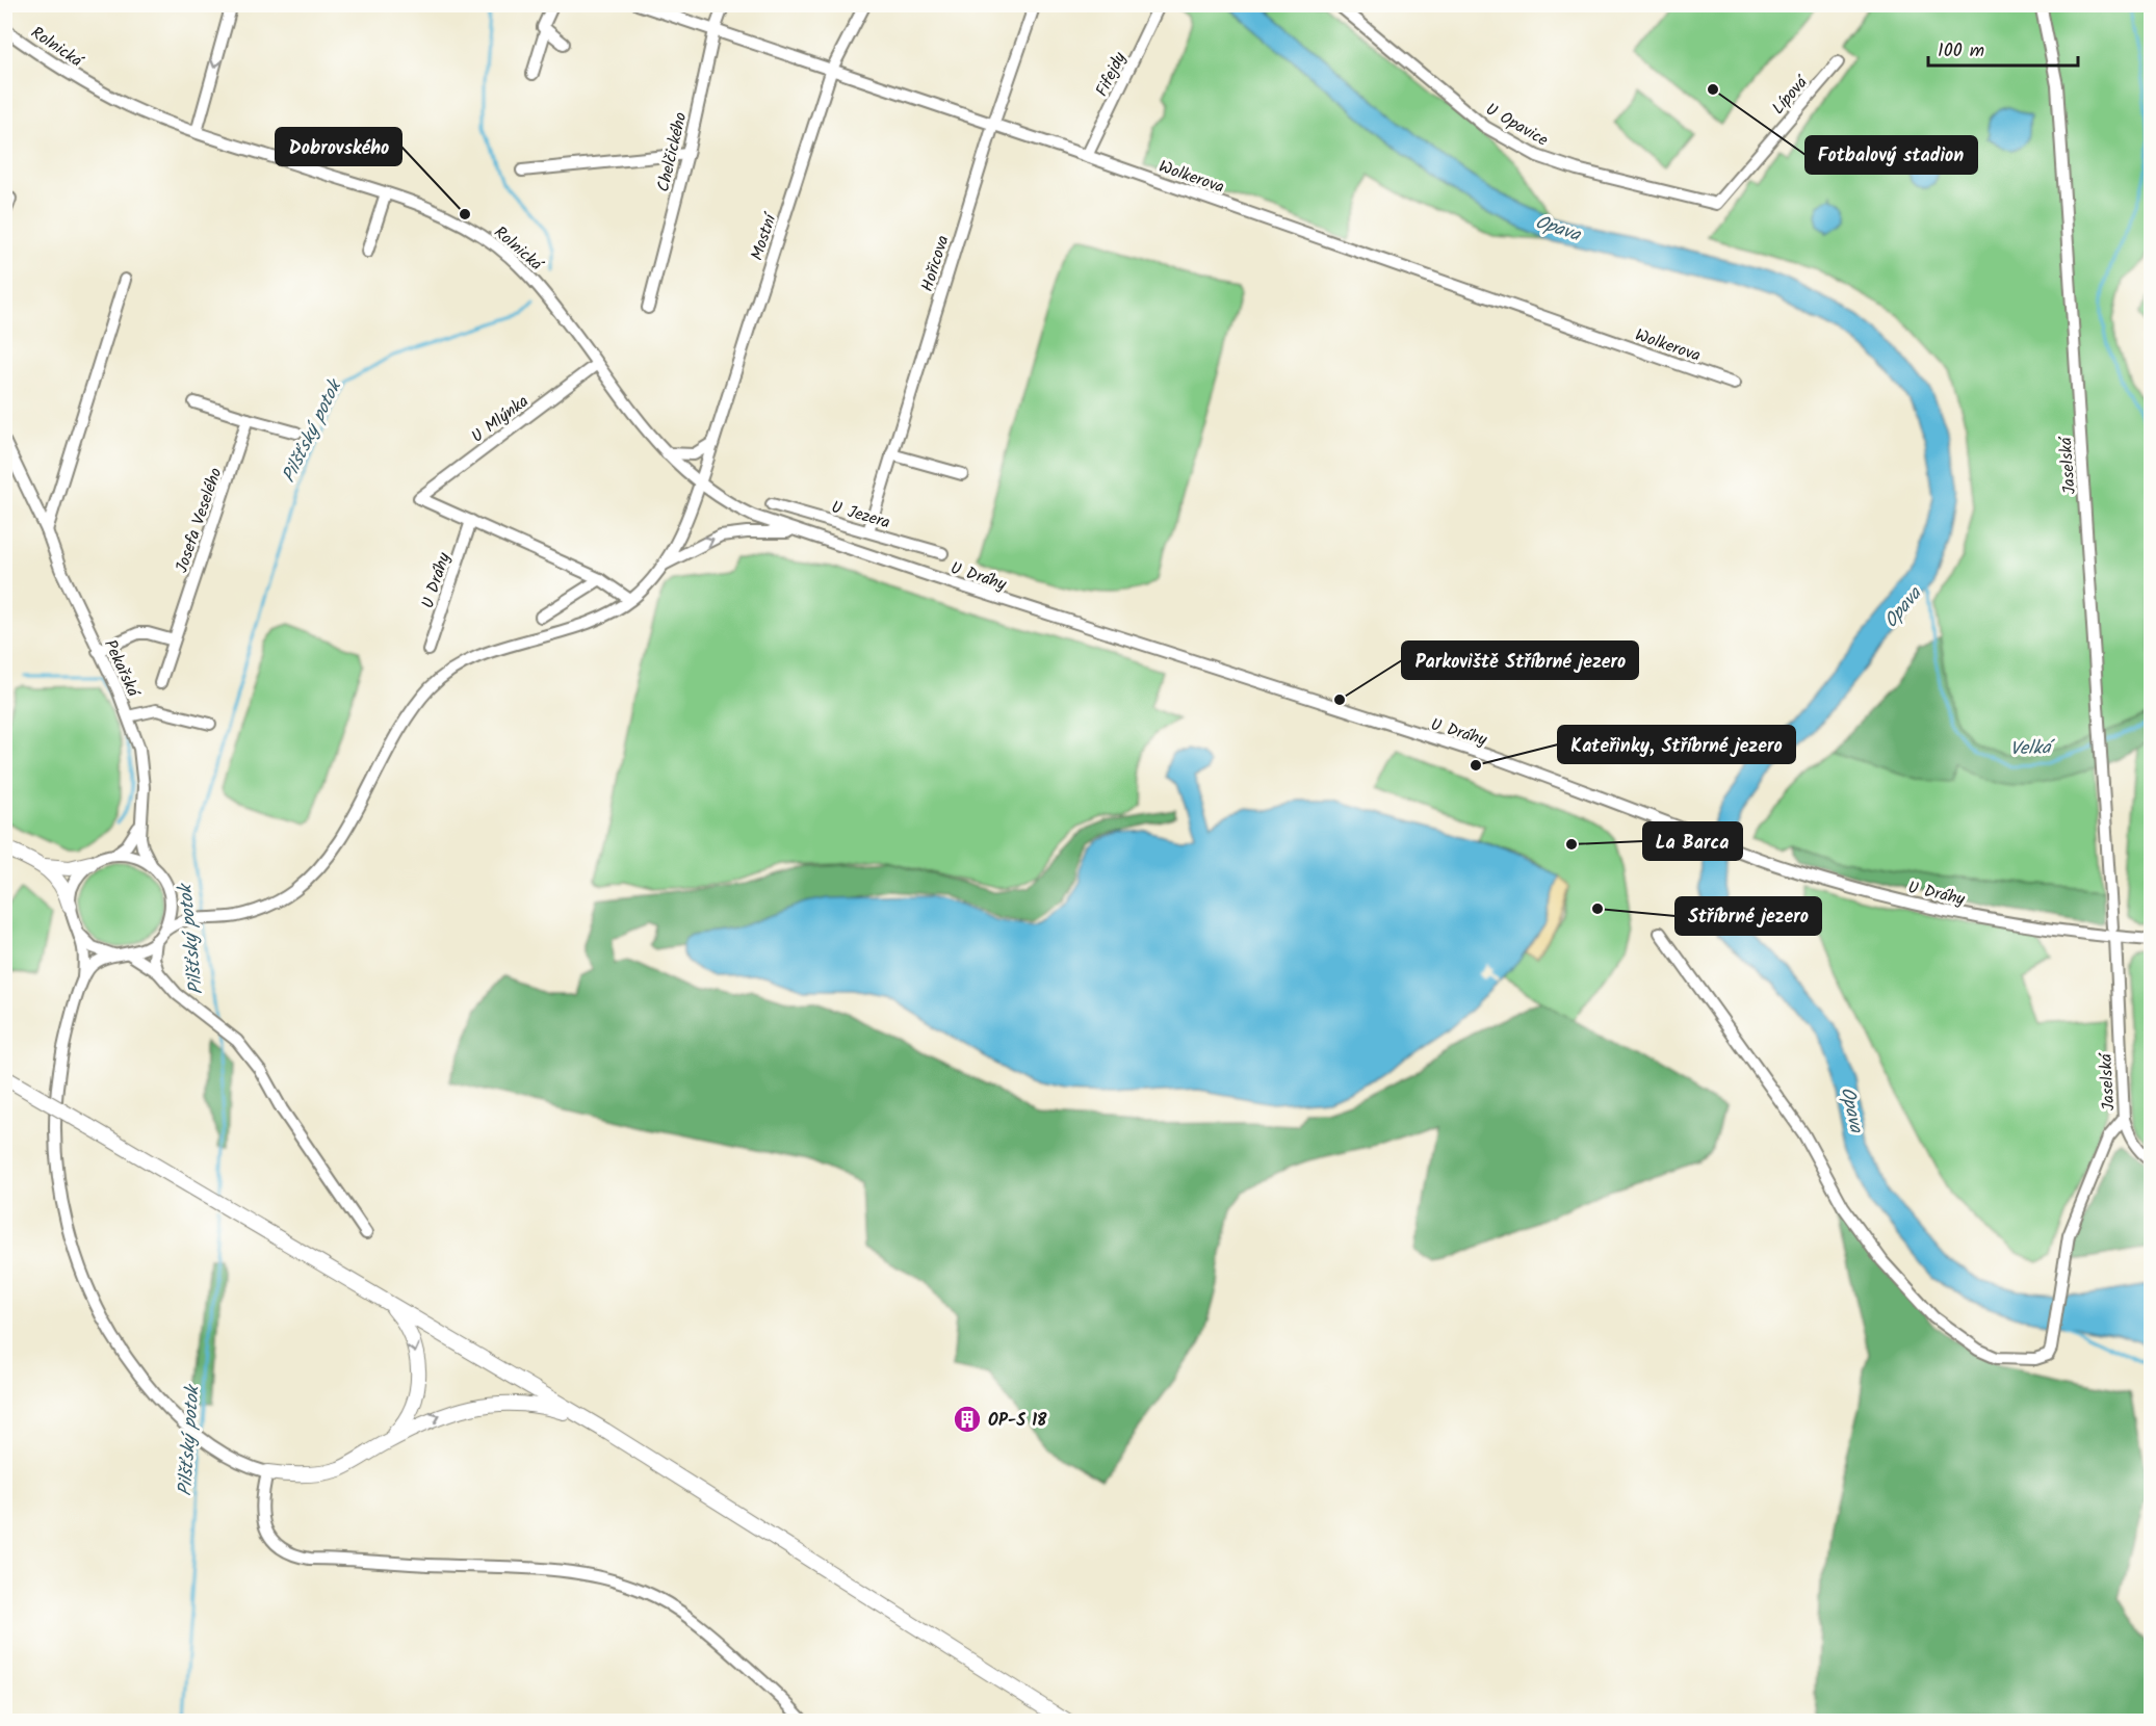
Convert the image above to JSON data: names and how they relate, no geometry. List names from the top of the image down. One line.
{"streets":{"street":["Rolnická","Fifejdy","Lípová","U Opavice","Chelčického","Wolkerova","Mostní","Hořicova","U Mlýnka","Jaselská","U Jezera","Josefa Veselého","U Dráhy","Pekařská"]},"crossings":[["Rolnická","Mostní"],["Rolnická","U Mlýnka"],["Rolnická","U Dráhy"],["Fifejdy","Wolkerova"],["Lípová","U Opavice"],["Chelčického","Wolkerova"],["Wolkerova","Mostní"],["Wolkerova","Hořicova"],["Mostní","U Dráhy"],["Hořicova","U Jezera"],["U Mlýnka","U Dráhy"],["Jaselská","U Dráhy"]],"water":["Opava","Pilšťský potok","Velká"],"places":{"other":["Fotbalový stadion","Dobrovského","Parkoviště Stříbrné jezero","Kateřinky, Stříbrné jezero","La Barca","Stříbrné jezero"],"building":["OP-S 18"]},"scale_bar":"100 m"}
